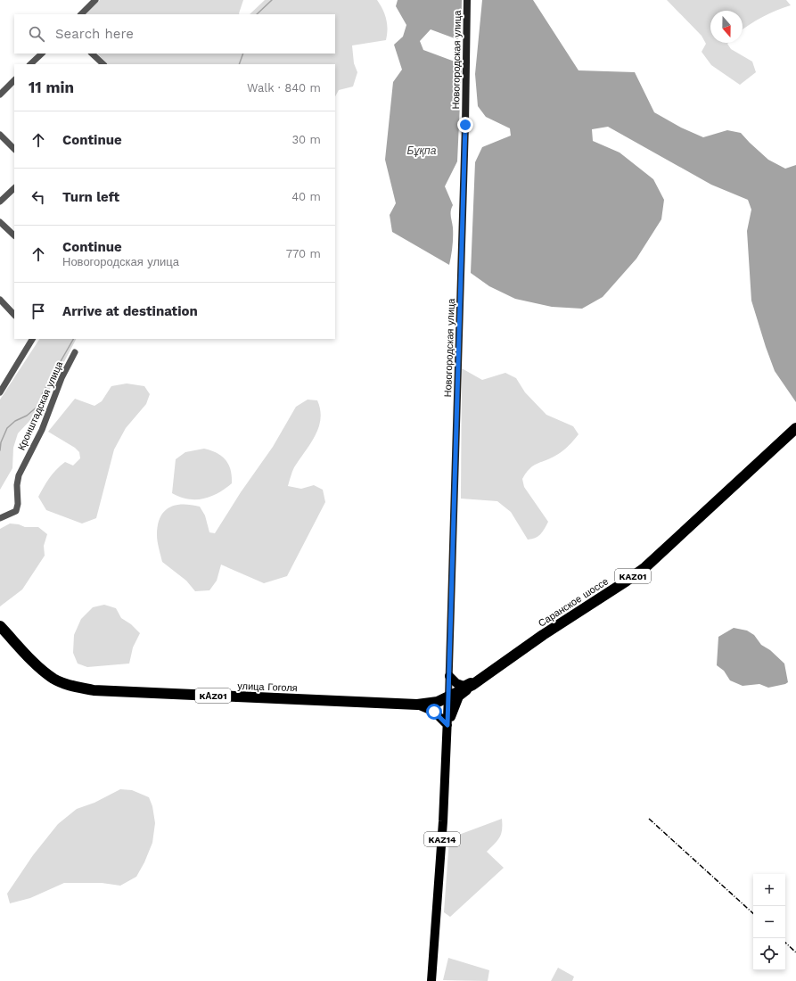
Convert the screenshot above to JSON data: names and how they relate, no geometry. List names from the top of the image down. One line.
{"streets":{"highway":["KAZ01","Саранское шоссе","улица Гоголя","KАZ01"],"main road":["KAZ14"],"street":["Новогородская улица","Кронштадская улица"]},"crossings":[["Новогородская улица","Саранское шоссе"],["Новогородская улица","улица Гоголя"],["Новогородская улица","KAZ14"],["Саранское шоссе","улица Гоголя"],["Саранское шоссе","KAZ14"],["улица Гоголя","KAZ14"]],"water":["Бұқпа"],"north":"bottom","page":{"search":"Search here","heading":["11 min","Walk · 840 m"],"list":[["Continue","30 m"],["Turn left","40 m"],["Continue","Новогородская улица","770 m"],"Arrive at destination"],"map_buttons":["+","−"]}}
